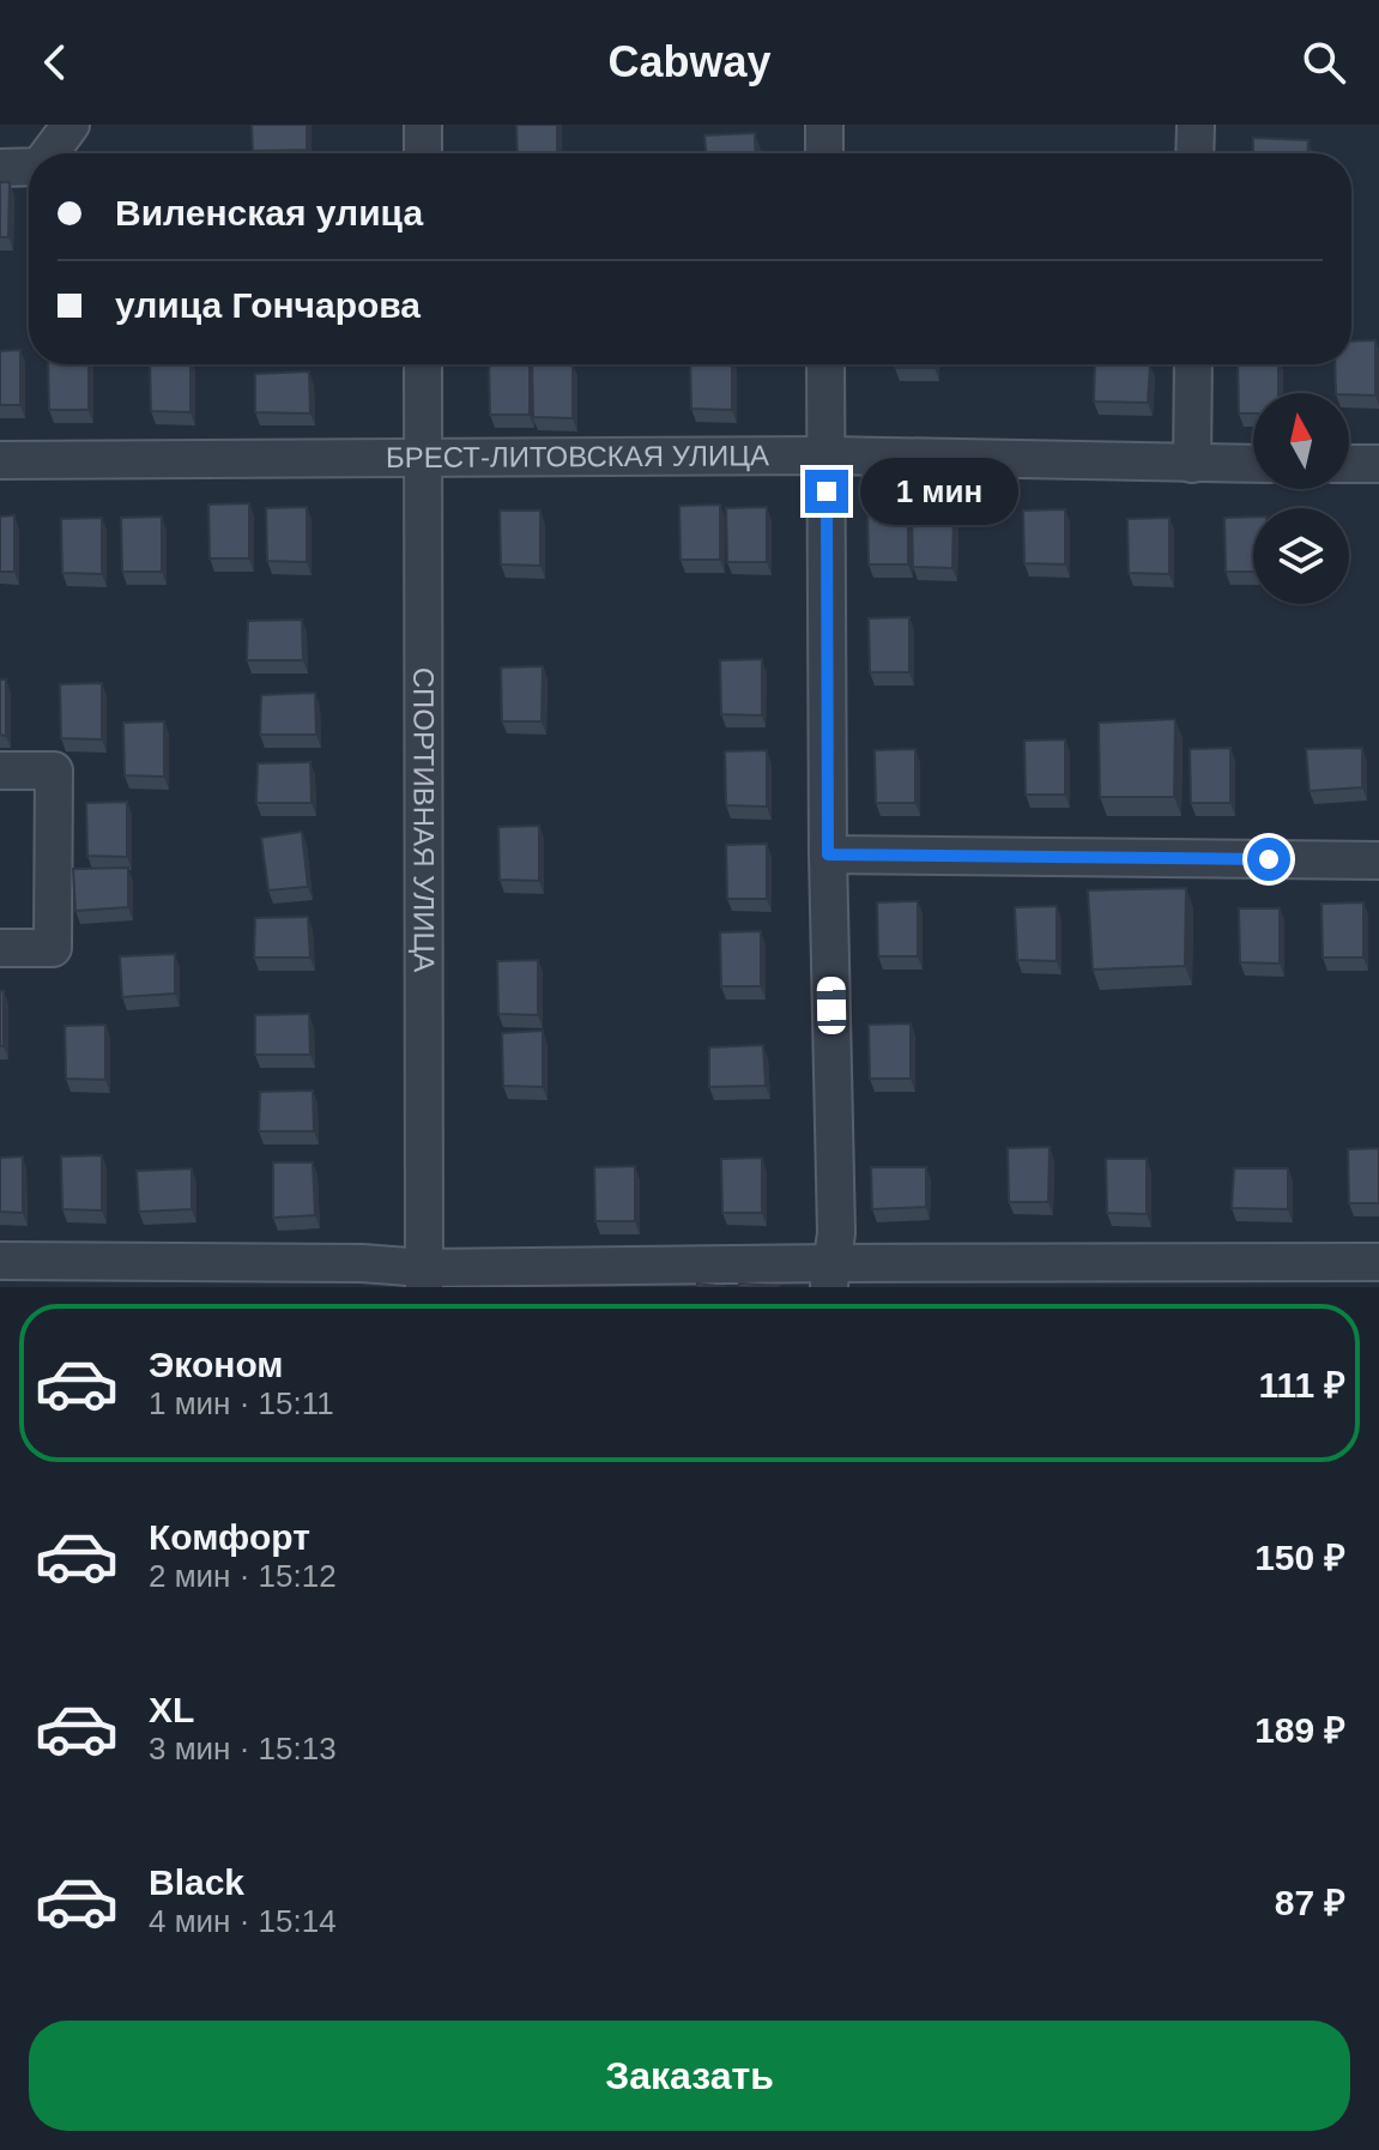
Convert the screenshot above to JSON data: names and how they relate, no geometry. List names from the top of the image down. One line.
{"streets":{"street":["БРЕСТ-ЛИТОВСКАЯ УЛИЦА","СПОРТИВНАЯ УЛИЦА"]},"crossings":[["БРЕСТ-ЛИТОВСКАЯ УЛИЦА","СПОРТИВНАЯ УЛИЦА"]],"north":"top","page":{"header":"Cabway","banner":["Виленская улица","улица Гончарова"],"bubble":"1 мин","list":[{"name":"Эконом","note":"1 мин · 15:11","value":"111 ₽"},{"name":"Комфорт","note":"2 мин · 15:12","value":"150 ₽"},{"name":"XL","note":"3 мин · 15:13","value":"189 ₽"},{"name":"Black","note":"4 мин · 15:14","value":"87 ₽"}],"buttons":"Заказать"}}
